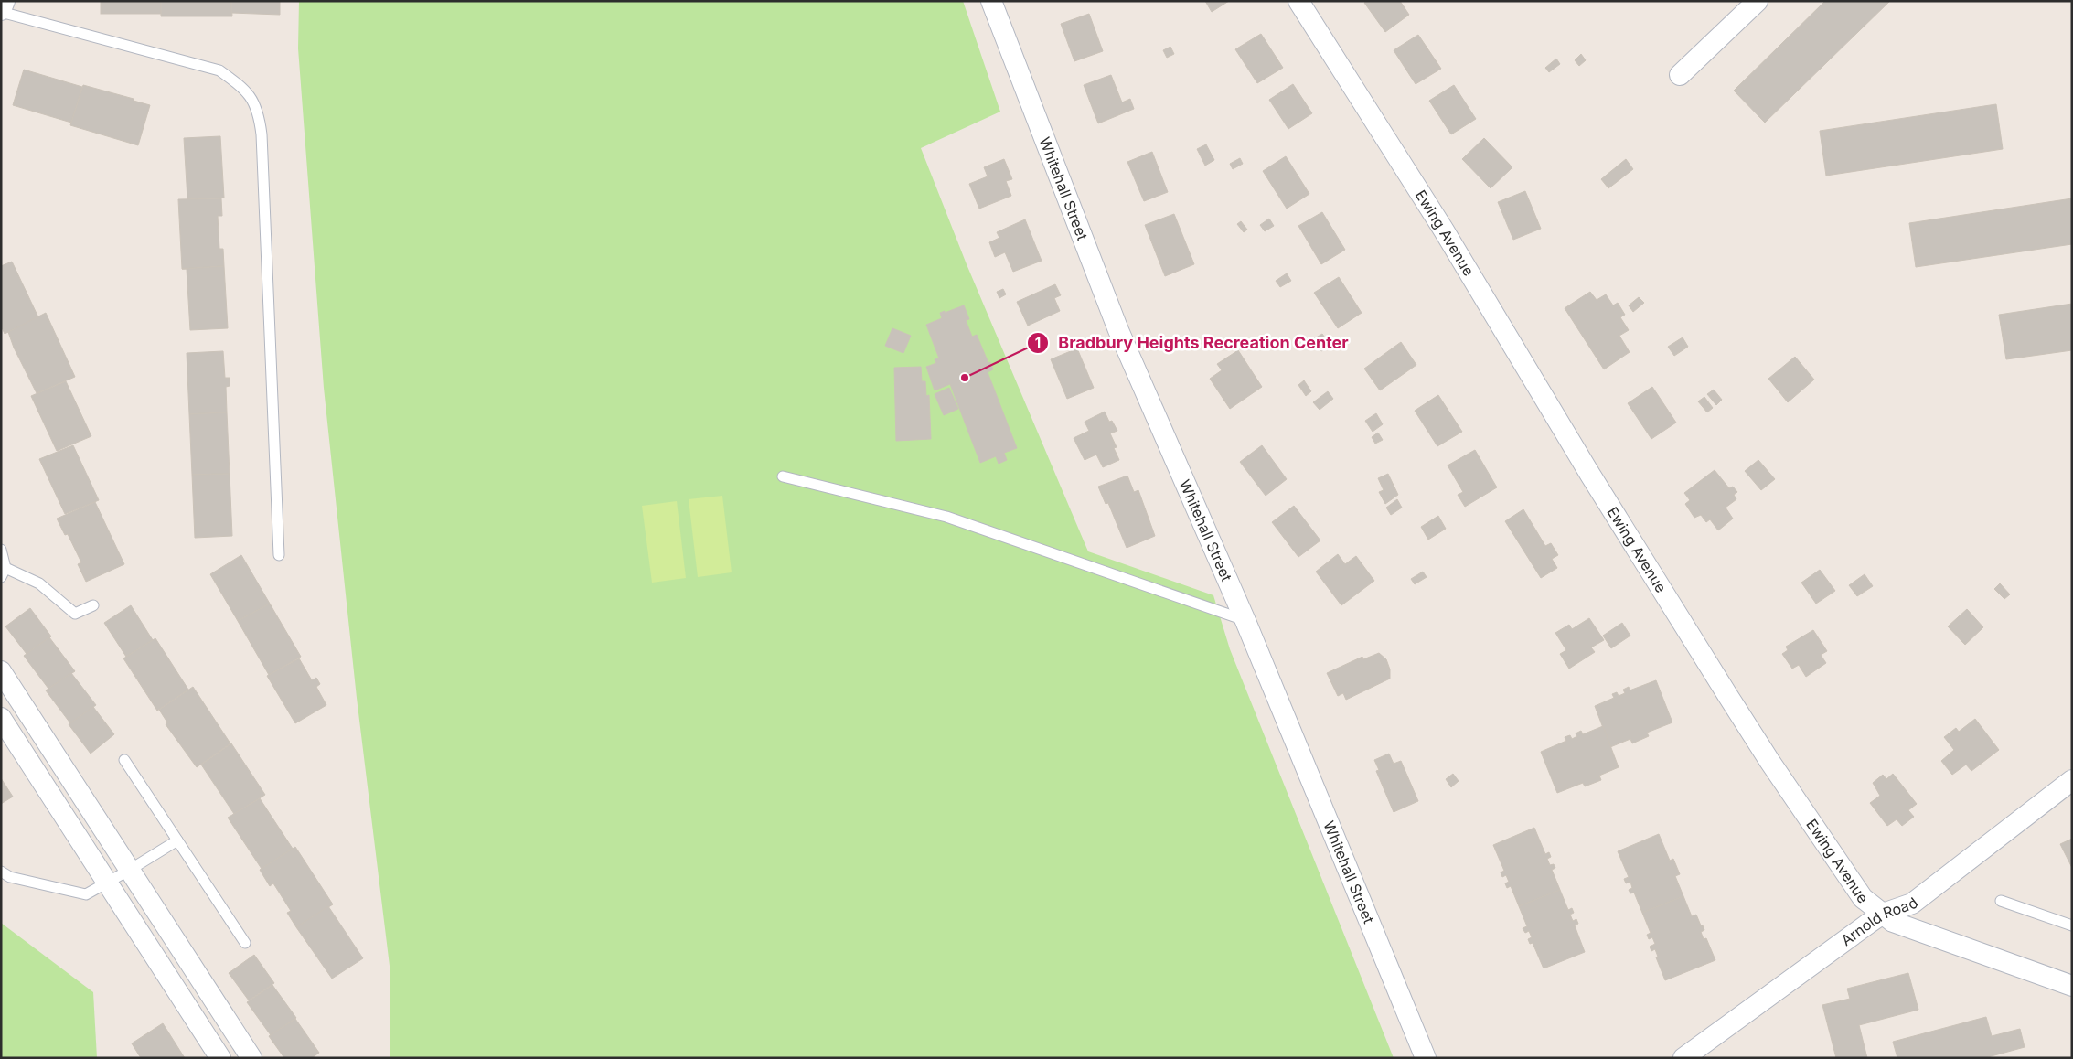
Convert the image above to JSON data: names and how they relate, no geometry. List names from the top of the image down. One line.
{"streets":{"street":["Whitehall Street","Ewing Avenue","Arnold Road"]},"crossings":[["Ewing Avenue","Arnold Road"]],"places":["Bradbury Heights Recreation Center"]}
